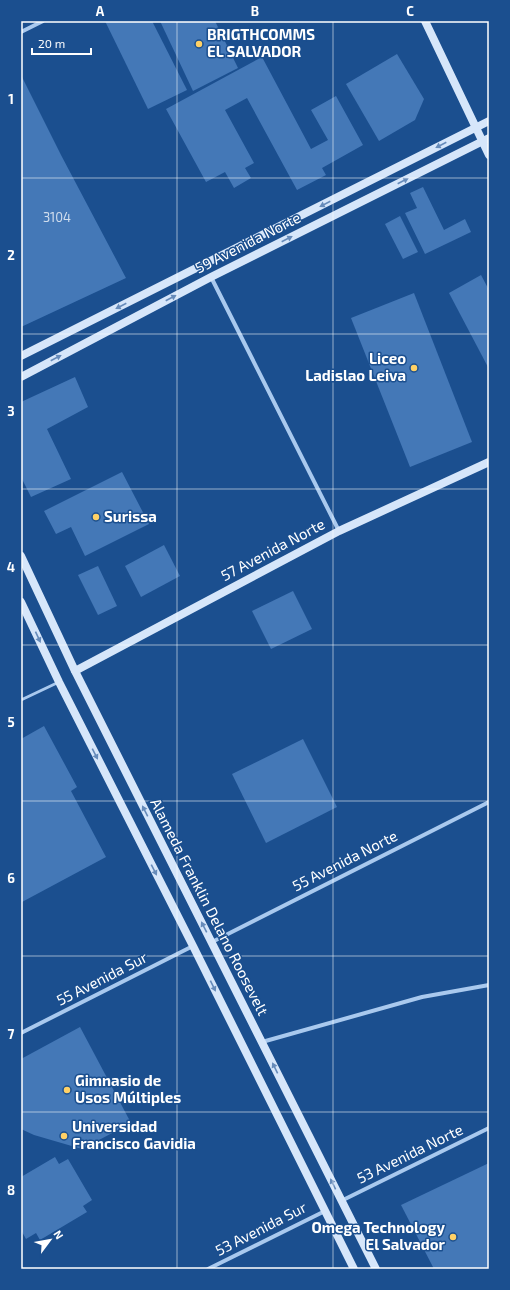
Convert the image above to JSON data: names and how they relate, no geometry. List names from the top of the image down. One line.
{"streets":{"main road":["59 Avenida Norte","57 Avenida Norte","Alameda Franklin Delano Roosevelt"],"street":["55 Avenida Norte","55 Avenida Sur","53 Avenida Norte","53 Avenida Sur"]},"crossings":[["57 Avenida Norte","Alameda Franklin Delano Roosevelt"],["55 Avenida Norte","Alameda Franklin Delano Roosevelt"],["Alameda Franklin Delano Roosevelt","53 Avenida Norte"]],"places":["BRIGTHCOMMS EL SALVADOR","Liceo Ladislao Leiva","Surissa","Gimnasio de Usos Múltiples","Universidad Francisco Gavidia","Omega Technology El Salvador"],"house_numbers":["3104"],"scale_bar":"20 m","north":"top right","grid":{"columns":["A","B","C"],"rows":["1","2","3","4","5","6","7","8"]}}
